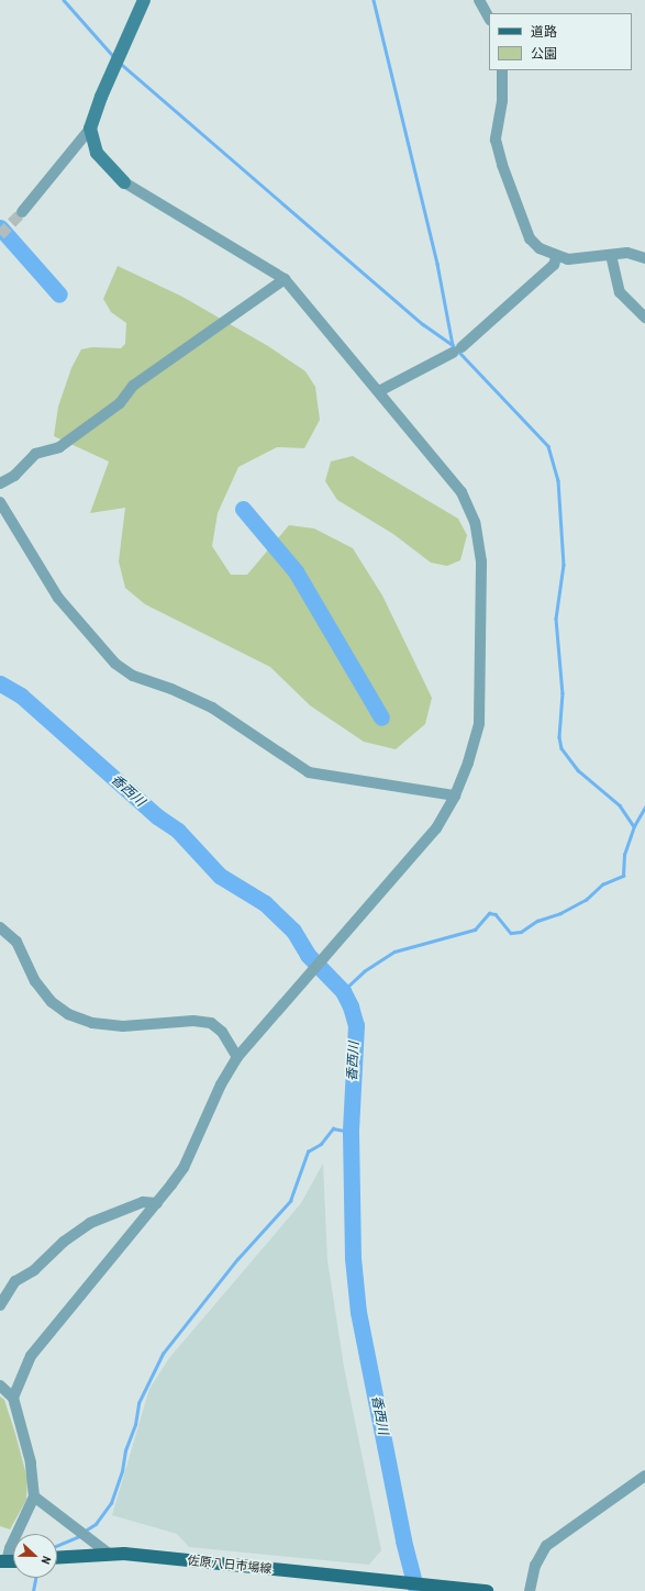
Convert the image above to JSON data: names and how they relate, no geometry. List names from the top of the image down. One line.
{"streets":{"main road":["佐原八日市場線"]},"water":["香西川"],"legend":["道路","公園"],"north":"right"}
